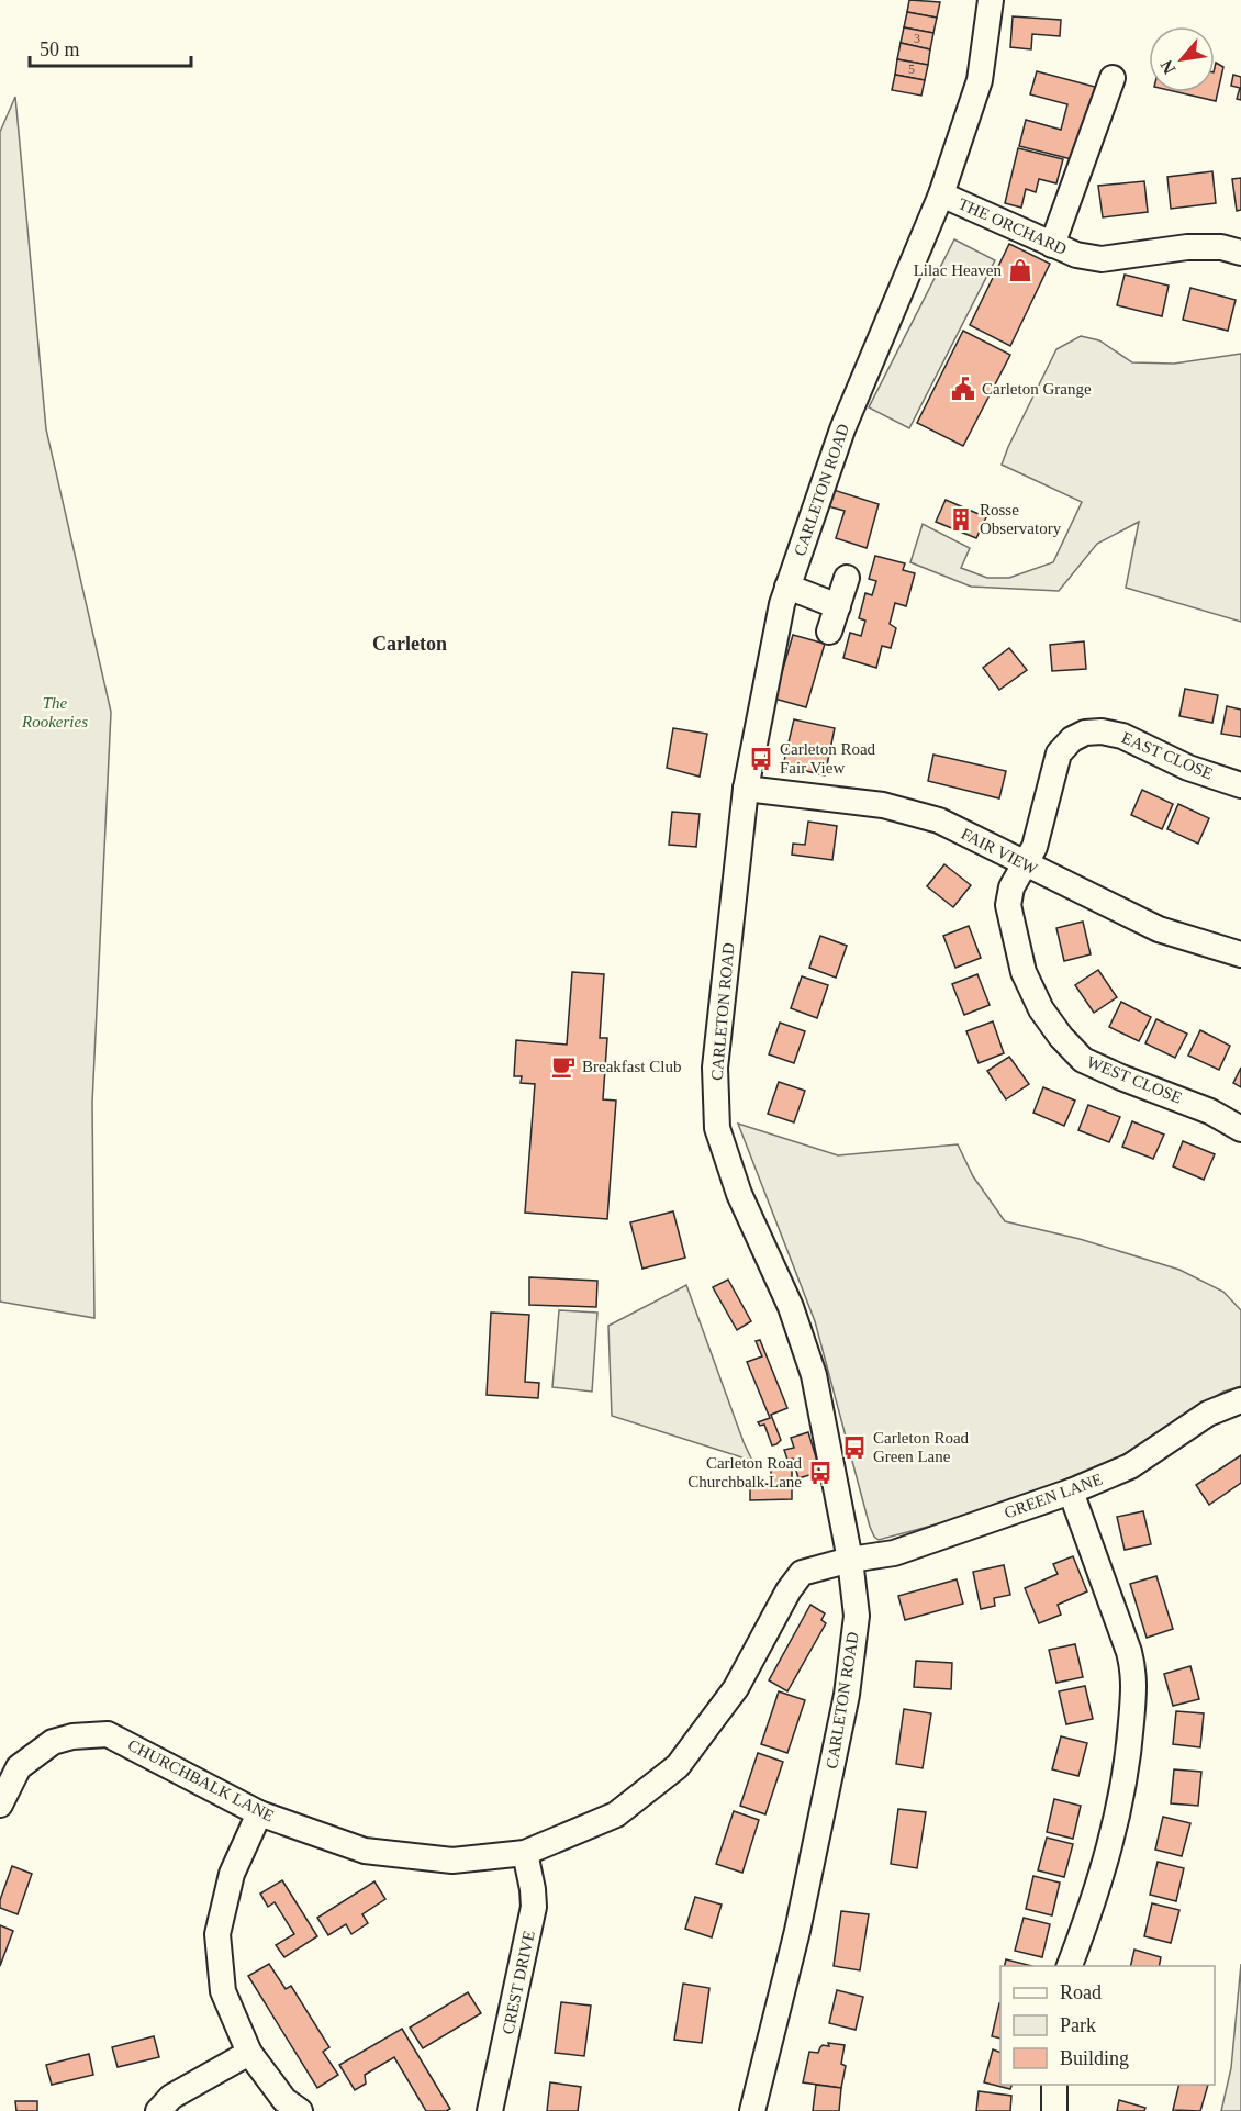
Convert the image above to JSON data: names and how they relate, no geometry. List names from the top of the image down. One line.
{"streets":{"street":["THE ORCHARD","CARLETON ROAD","EAST CLOSE","FAIR VIEW","WEST CLOSE","GREEN LANE","CHURCHBALK LANE","CREST DRIVE"]},"crossings":[["THE ORCHARD","CARLETON ROAD"],["CARLETON ROAD","FAIR VIEW"],["CARLETON ROAD","GREEN LANE"],["CARLETON ROAD","CHURCHBALK LANE"],["EAST CLOSE","FAIR VIEW"],["EAST CLOSE","WEST CLOSE"],["FAIR VIEW","WEST CLOSE"],["GREEN LANE","CHURCHBALK LANE"],["CHURCHBALK LANE","CREST DRIVE"]],"districts":["Carleton"],"parks":["The Rookeries"],"places":{"shop":["Lilac Heaven"],"public building":["Carleton Grange"],"building":["Rosse Observatory"],"bus stop":["Carleton Road Fair View","Carleton Road Green Lane","Carleton Road Churchbalk Lane"],"cafe":["Breakfast Club"]},"house_numbers":["3","5"],"legend":["Road","Park","Building"],"scale_bar":"50 m","north":"bottom left"}
